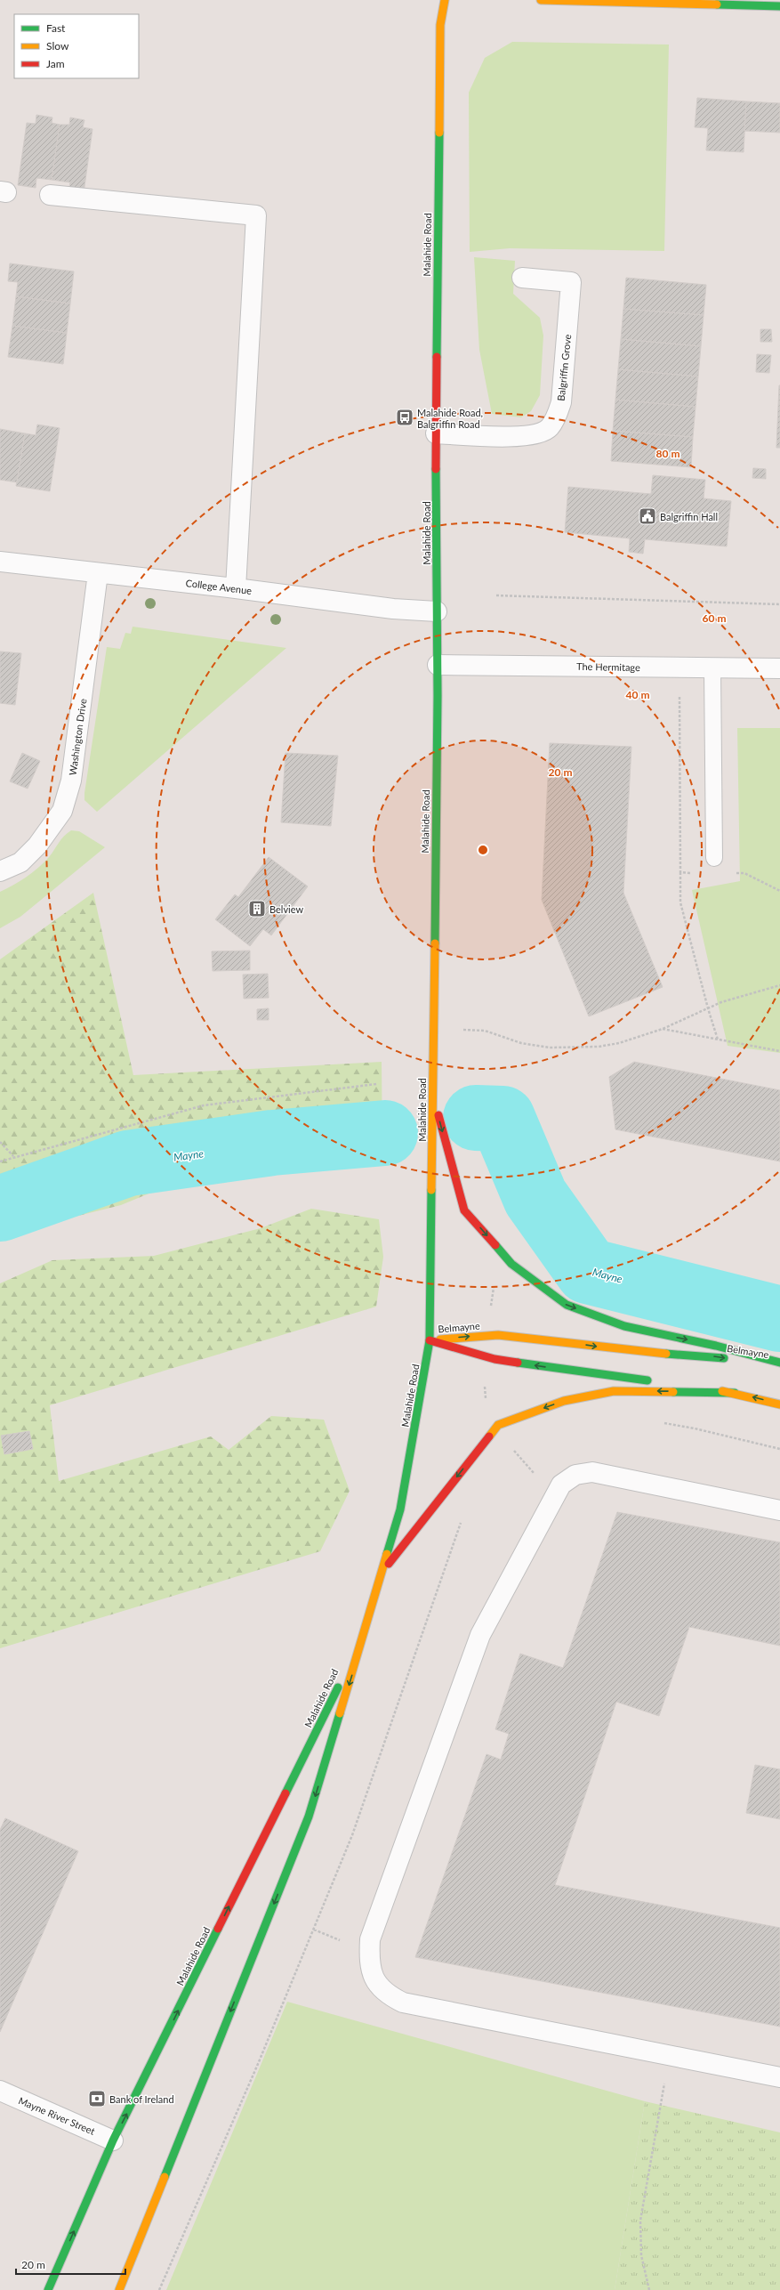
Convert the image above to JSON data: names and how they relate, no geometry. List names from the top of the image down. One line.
{"streets":{"main road":["Malahide Road","Belmayne"],"street":["Balgriffin Grove","College Avenue","The Hermitage","Washington Drive","Mayne River Street"]},"crossings":[["Malahide Road","Balgriffin Grove"],["Malahide Road","College Avenue"],["Malahide Road","The Hermitage"],["Malahide Road","Belmayne"],["Malahide Road","Mayne River Street"],["College Avenue","Washington Drive"]],"water":["Mayne"],"places":{"bus stop":["Malahide Road, Balgriffin Road"],"public building":["Balgriffin Hall"],"building":["Belview"],"bank":["Bank of Ireland"]},"legend":["Fast","Slow","Jam"],"scale_bar":"20 m","rings":["80 m","60 m","40 m","20 m"]}
